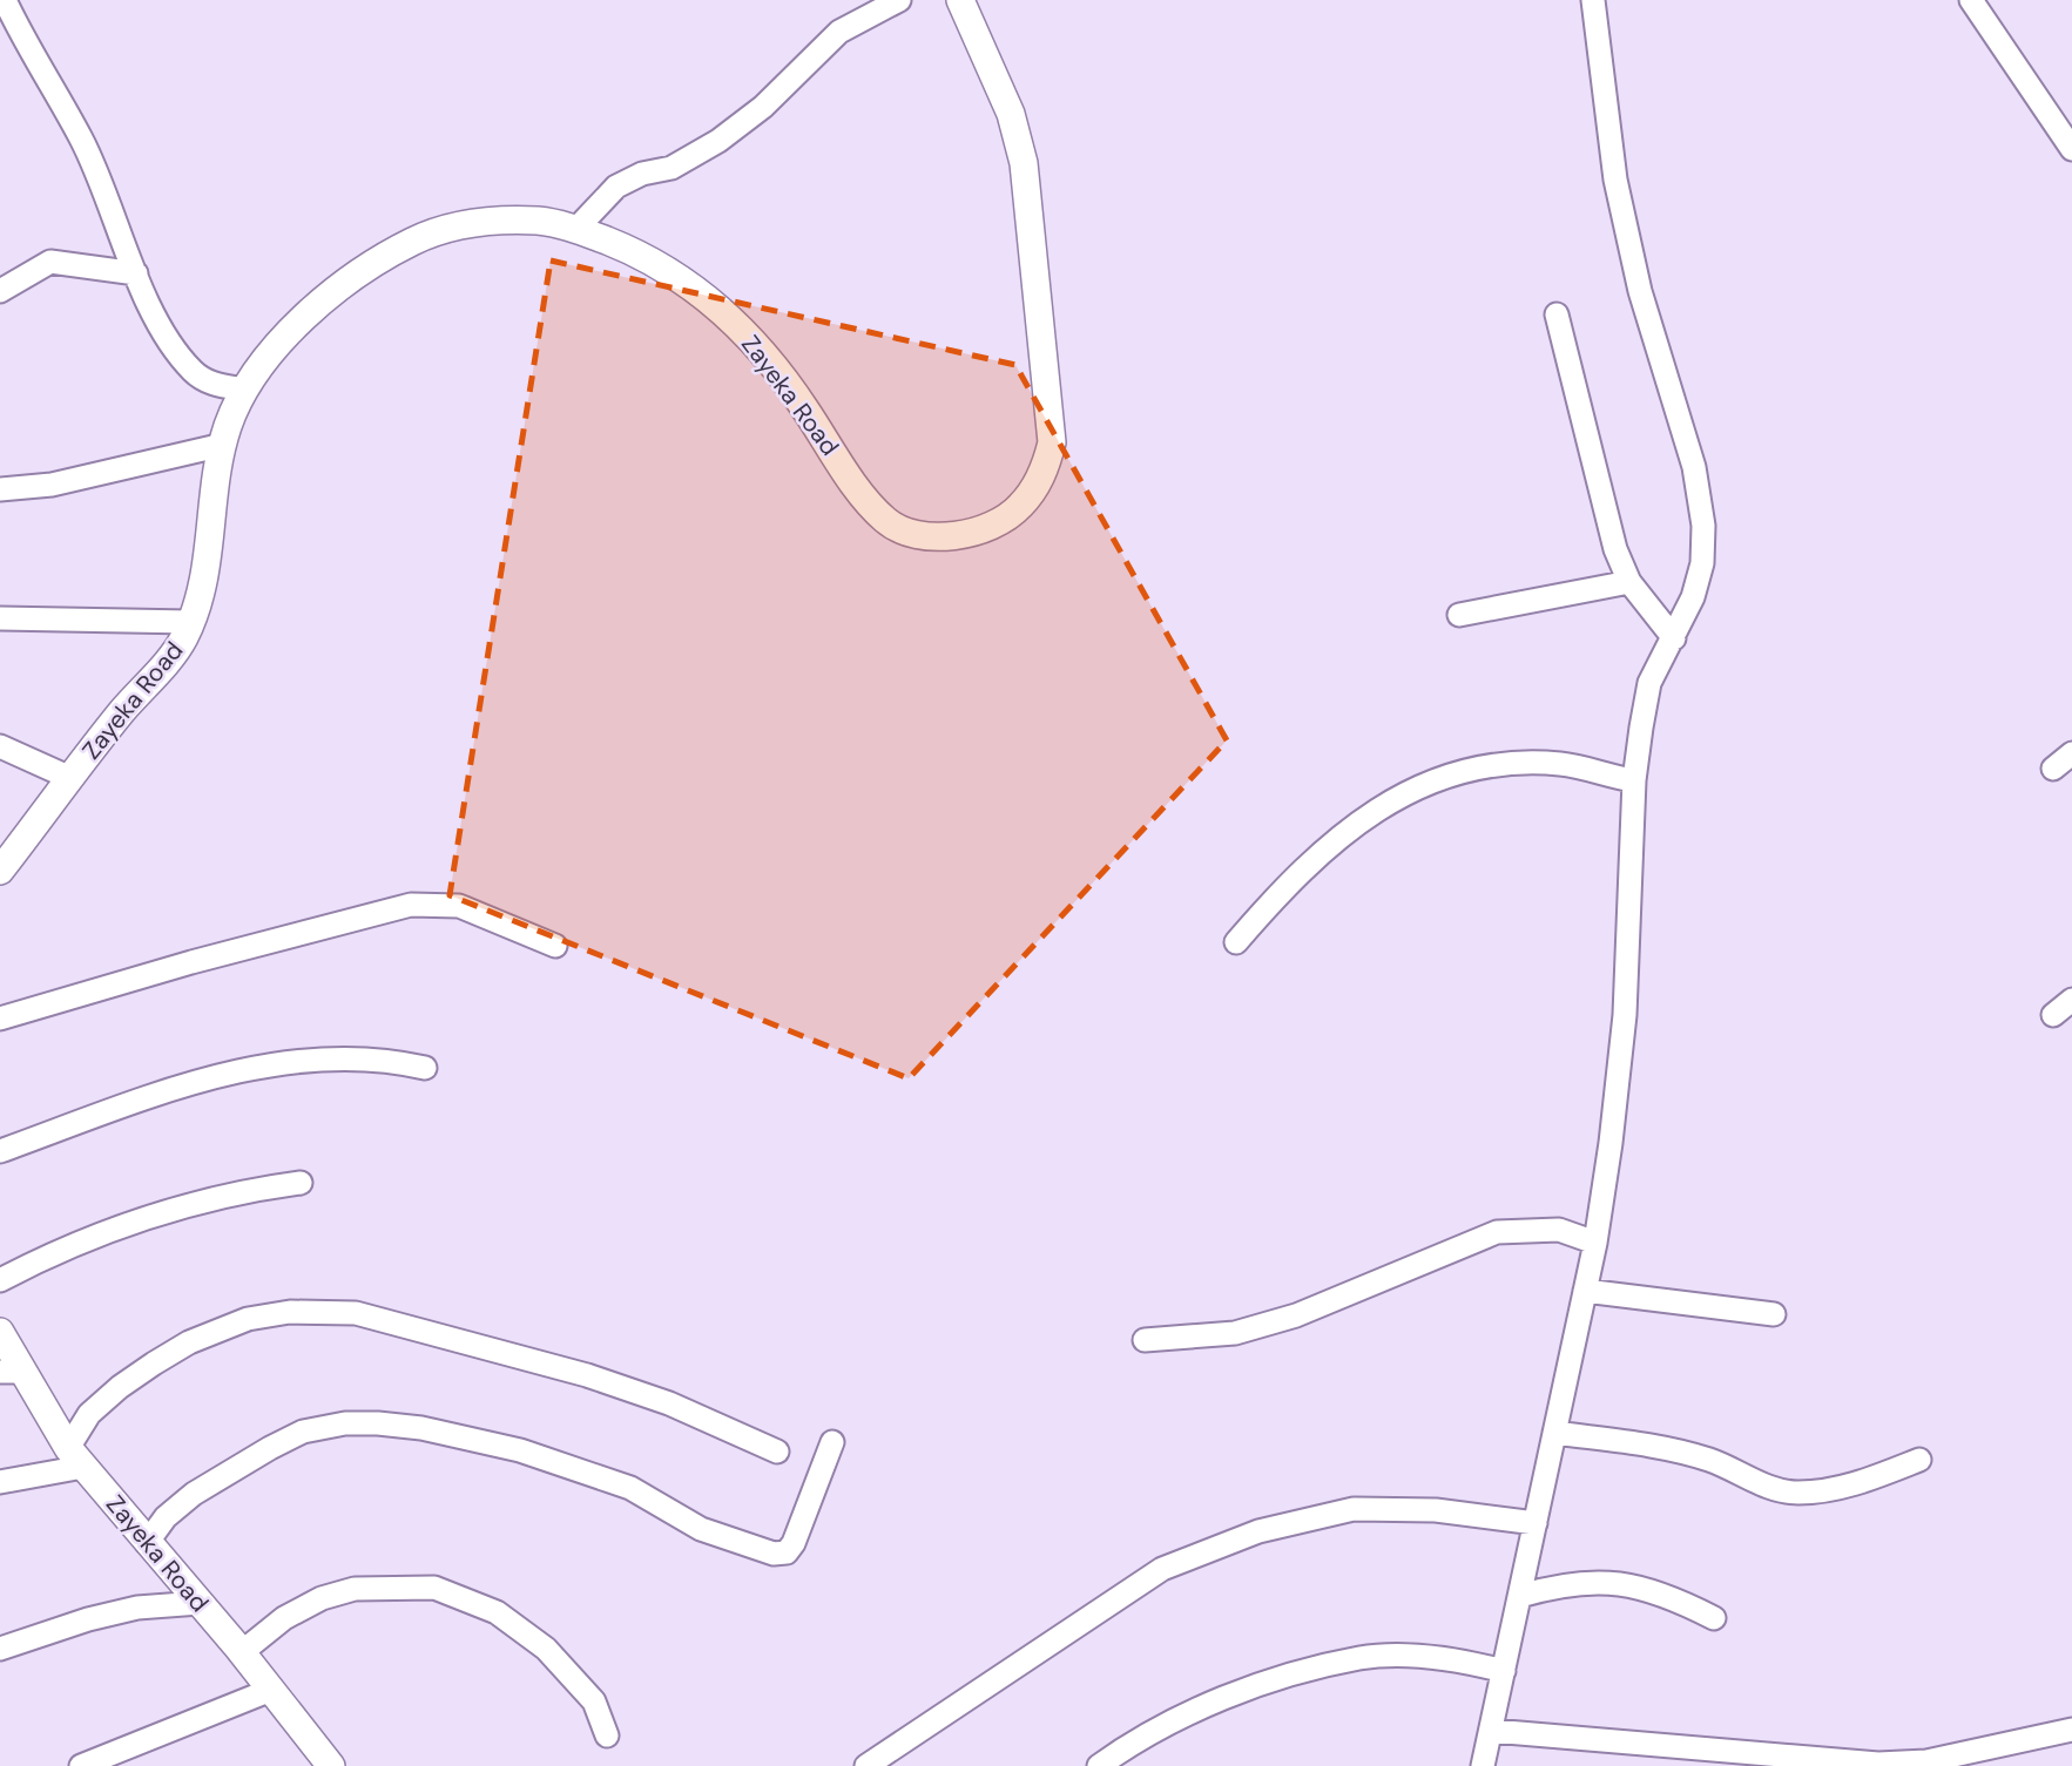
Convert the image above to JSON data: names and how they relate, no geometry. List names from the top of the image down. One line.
{"streets":{"street":["Zayeka Road"]}}
